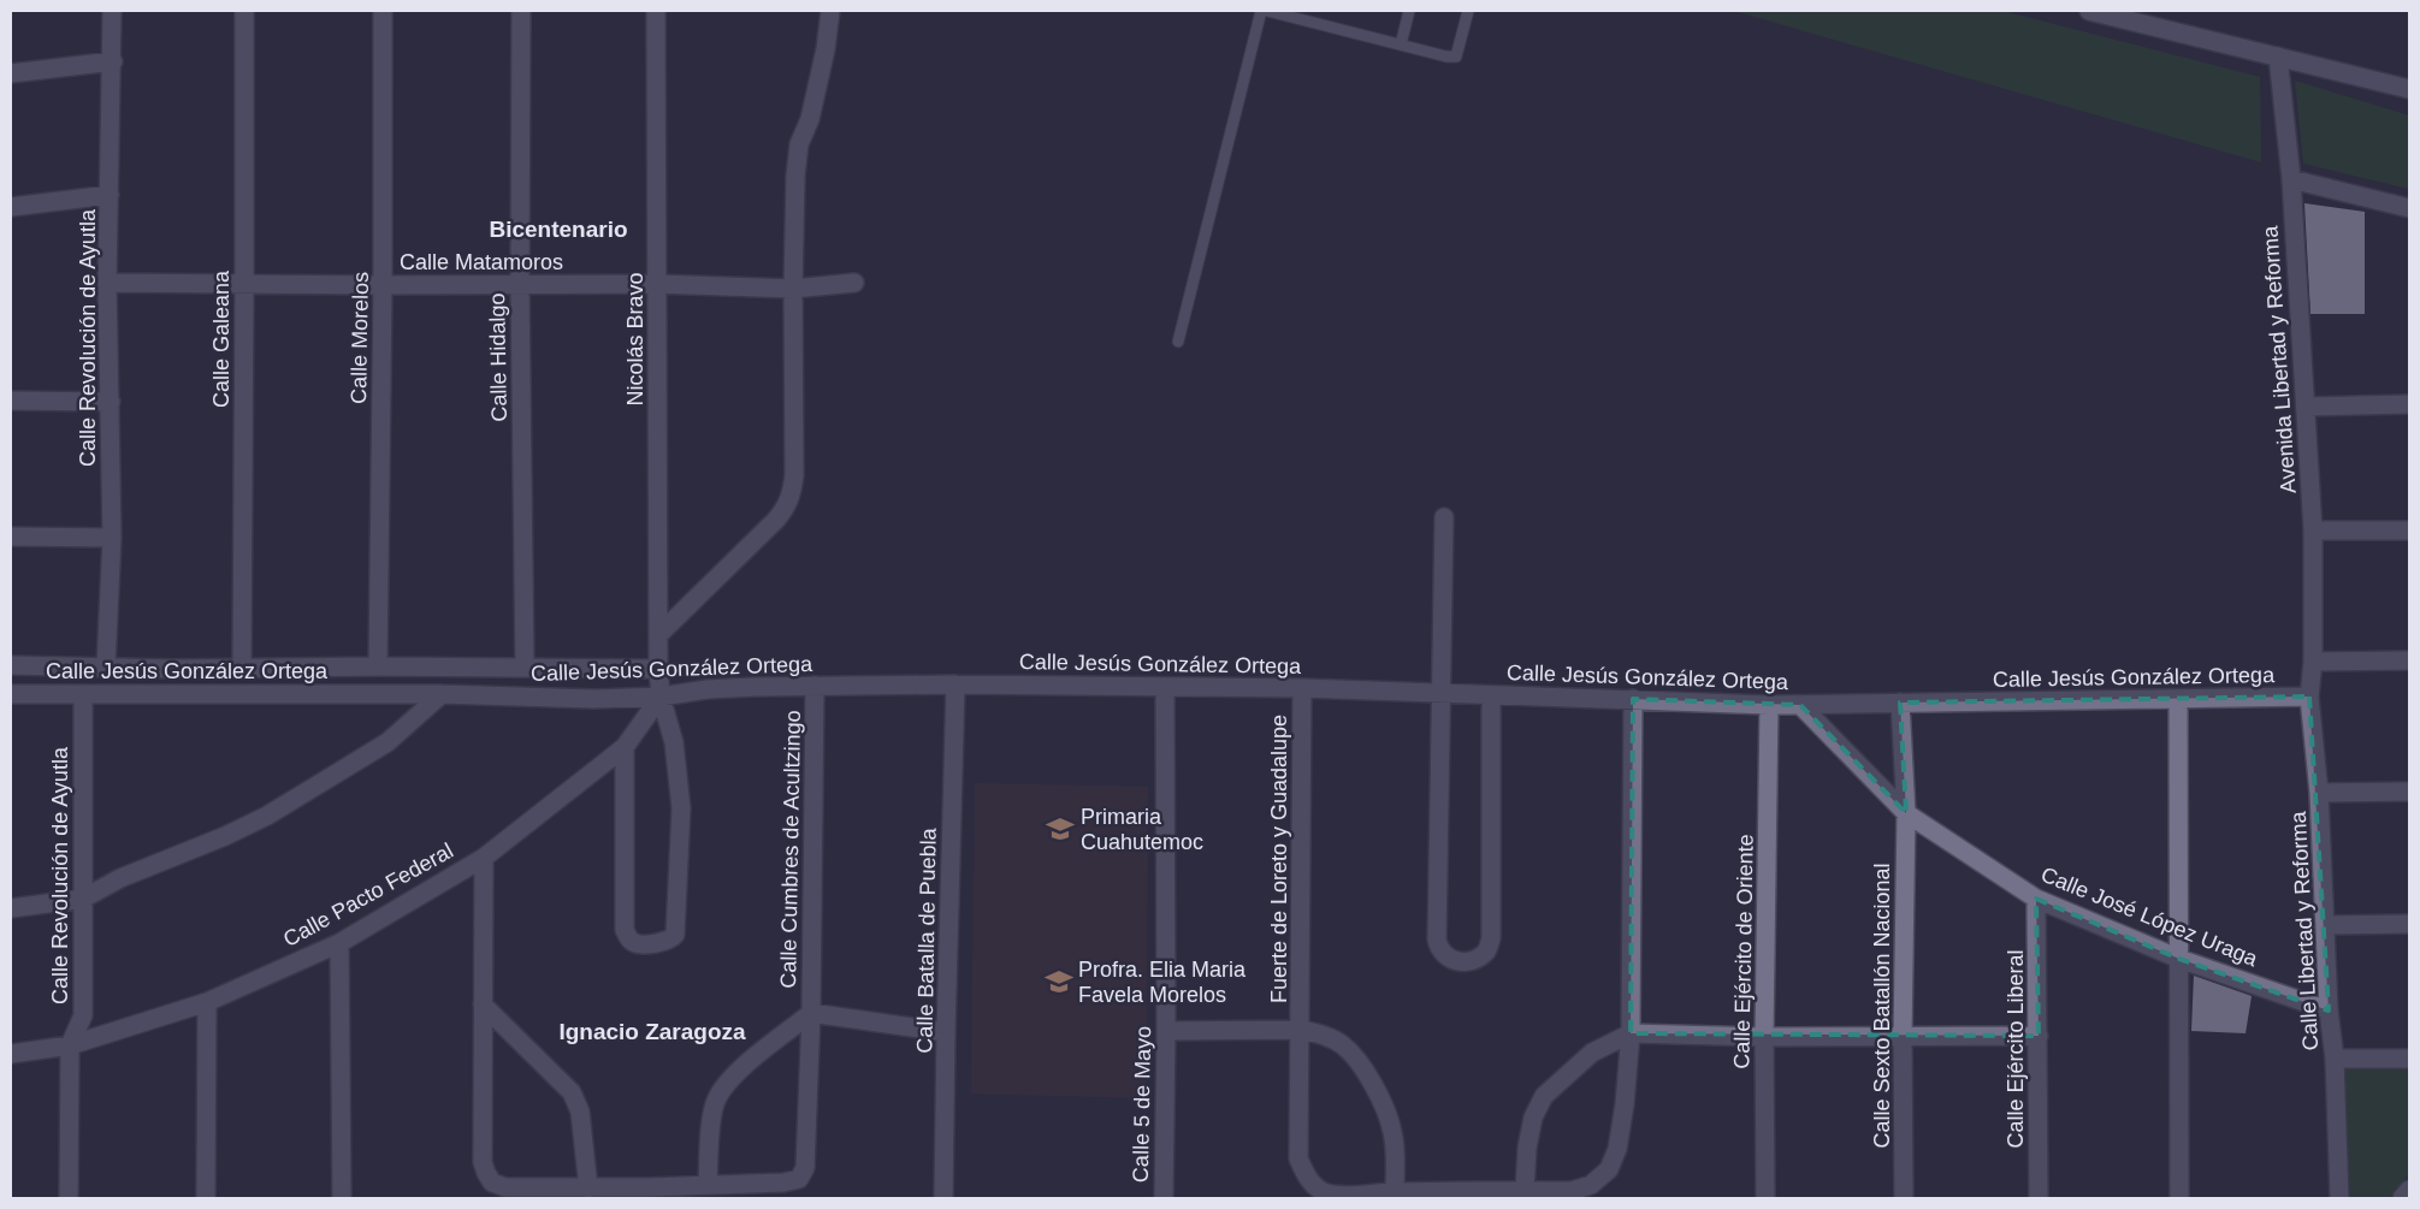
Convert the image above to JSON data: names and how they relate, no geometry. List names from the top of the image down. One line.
{"streets":{"street":["Calle Matamoros","Calle Revolución de Ayutla","Calle Morelos","Calle Galeana","Nicolás Bravo","Calle Hidalgo","Avenida Libertad y Reforma","Calle Jesús González Ortega","Calle Cumbres de Acultzingo","Fuerte de Loreto y Guadalupe","Calle Pacto Federal","Calle José López Uraga","Calle Libertad y Reforma","Calle Batalla de Puebla","Calle Ejército de Oriente","Calle Sexto Batallón Nacional","Calle Ejército Liberal","Calle 5 de Mayo"]},"crossings":[["Calle Matamoros","Calle Revolución de Ayutla"],["Calle Matamoros","Calle Morelos"],["Calle Matamoros","Calle Galeana"],["Calle Matamoros","Nicolás Bravo"],["Calle Matamoros","Calle Hidalgo"],["Calle Revolución de Ayutla","Calle Jesús González Ortega"],["Calle Revolución de Ayutla","Calle Pacto Federal"],["Calle Morelos","Calle Jesús González Ortega"],["Calle Galeana","Calle Jesús González Ortega"],["Nicolás Bravo","Calle Jesús González Ortega"],["Nicolás Bravo","Calle Pacto Federal"],["Calle Hidalgo","Calle Jesús González Ortega"],["Avenida Libertad y Reforma","Calle Libertad y Reforma"],["Calle Jesús González Ortega","Calle Cumbres de Acultzingo"],["Calle Jesús González Ortega","Fuerte de Loreto y Guadalupe"],["Calle Jesús González Ortega","Calle Pacto Federal"],["Calle Jesús González Ortega","Calle José López Uraga"],["Calle Jesús González Ortega","Calle Libertad y Reforma"],["Calle Jesús González Ortega","Calle Batalla de Puebla"],["Calle Jesús González Ortega","Calle Ejército de Oriente"],["Calle Jesús González Ortega","Calle Sexto Batallón Nacional"],["Calle Jesús González Ortega","Calle 5 de Mayo"],["Calle Cumbres de Acultzingo","Calle Pacto Federal"],["Fuerte de Loreto y Guadalupe","Calle 5 de Mayo"],["Calle José López Uraga","Calle Libertad y Reforma"],["Calle José López Uraga","Calle Sexto Batallón Nacional"],["Calle José López Uraga","Calle Ejército Liberal"]],"districts":["Bicentenario","Ignacio Zaragoza"],"places":{"school or university":["Primaria Cuahutemoc","Profra. Elia Maria Favela Morelos"]}}
